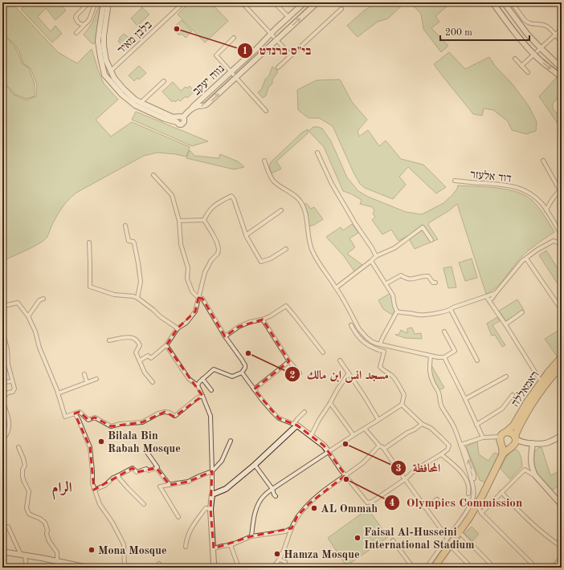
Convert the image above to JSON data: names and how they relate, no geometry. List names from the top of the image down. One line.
{"streets":{"highway":["ראמאללה"],"street":["בלבן מאיר","נווה יעקב","דוד אלעזר"]},"districts":["الرام"],"places":["בי\"ס ברנדט","مسجد انس ابن مالك","Bilala Bin Rabah Mosque","المحافظة","Olympics Commission","AL Ommah","Faisal Al-Husseini International Stadium","Mona Mosque","Hamza Mosque"],"scale_bar":"200 m"}
